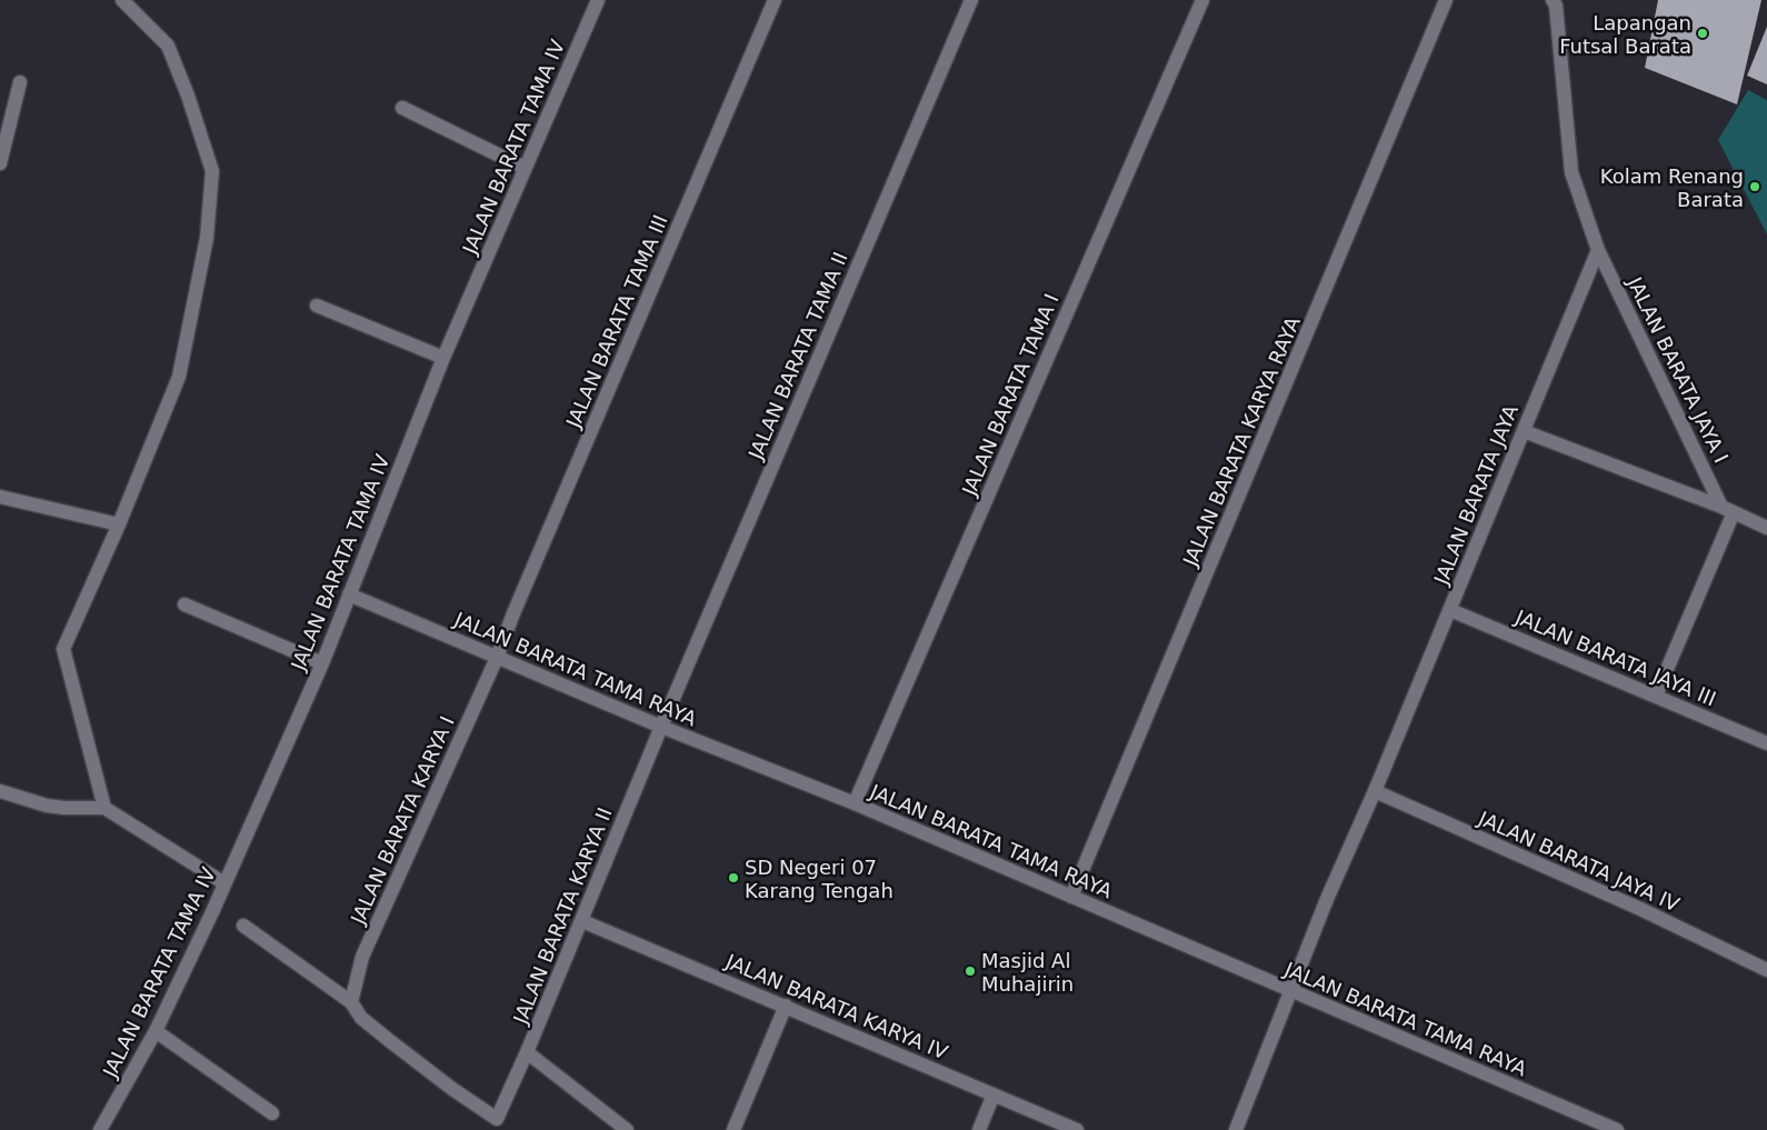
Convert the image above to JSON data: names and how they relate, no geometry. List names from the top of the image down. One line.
{"streets":{"street":["JALAN BARATA TAMA IV","JALAN BARATA TAMA III","JALAN BARATA TAMA II","JALAN BARATA JAYA I","JALAN BARATA TAMA I","JALAN BARATA KARYA RAYA","JALAN BARATA JAYA","JALAN BARATA JAYA III","JALAN BARATA TAMA RAYA","JALAN BARATA KARYA I","JALAN BARATA JAYA IV","JALAN BARATA KARYA II","JALAN BARATA KARYA IV"]},"crossings":[["JALAN BARATA TAMA IV","JALAN BARATA TAMA RAYA"],["JALAN BARATA TAMA III","JALAN BARATA TAMA RAYA"],["JALAN BARATA TAMA III","JALAN BARATA KARYA I"],["JALAN BARATA TAMA II","JALAN BARATA TAMA RAYA"],["JALAN BARATA TAMA II","JALAN BARATA KARYA II"],["JALAN BARATA JAYA I","JALAN BARATA JAYA"],["JALAN BARATA TAMA I","JALAN BARATA TAMA RAYA"],["JALAN BARATA KARYA RAYA","JALAN BARATA TAMA RAYA"],["JALAN BARATA JAYA","JALAN BARATA JAYA III"],["JALAN BARATA JAYA","JALAN BARATA TAMA RAYA"],["JALAN BARATA JAYA","JALAN BARATA JAYA IV"],["JALAN BARATA TAMA RAYA","JALAN BARATA KARYA I"],["JALAN BARATA TAMA RAYA","JALAN BARATA KARYA II"],["JALAN BARATA KARYA I","JALAN BARATA KARYA II"],["JALAN BARATA KARYA II","JALAN BARATA KARYA IV"]],"places":["Lapangan Futsal Barata","Kolam Renang Barata","SD Negeri 07 Karang Tengah","Masjid Al Muhajirin"]}
